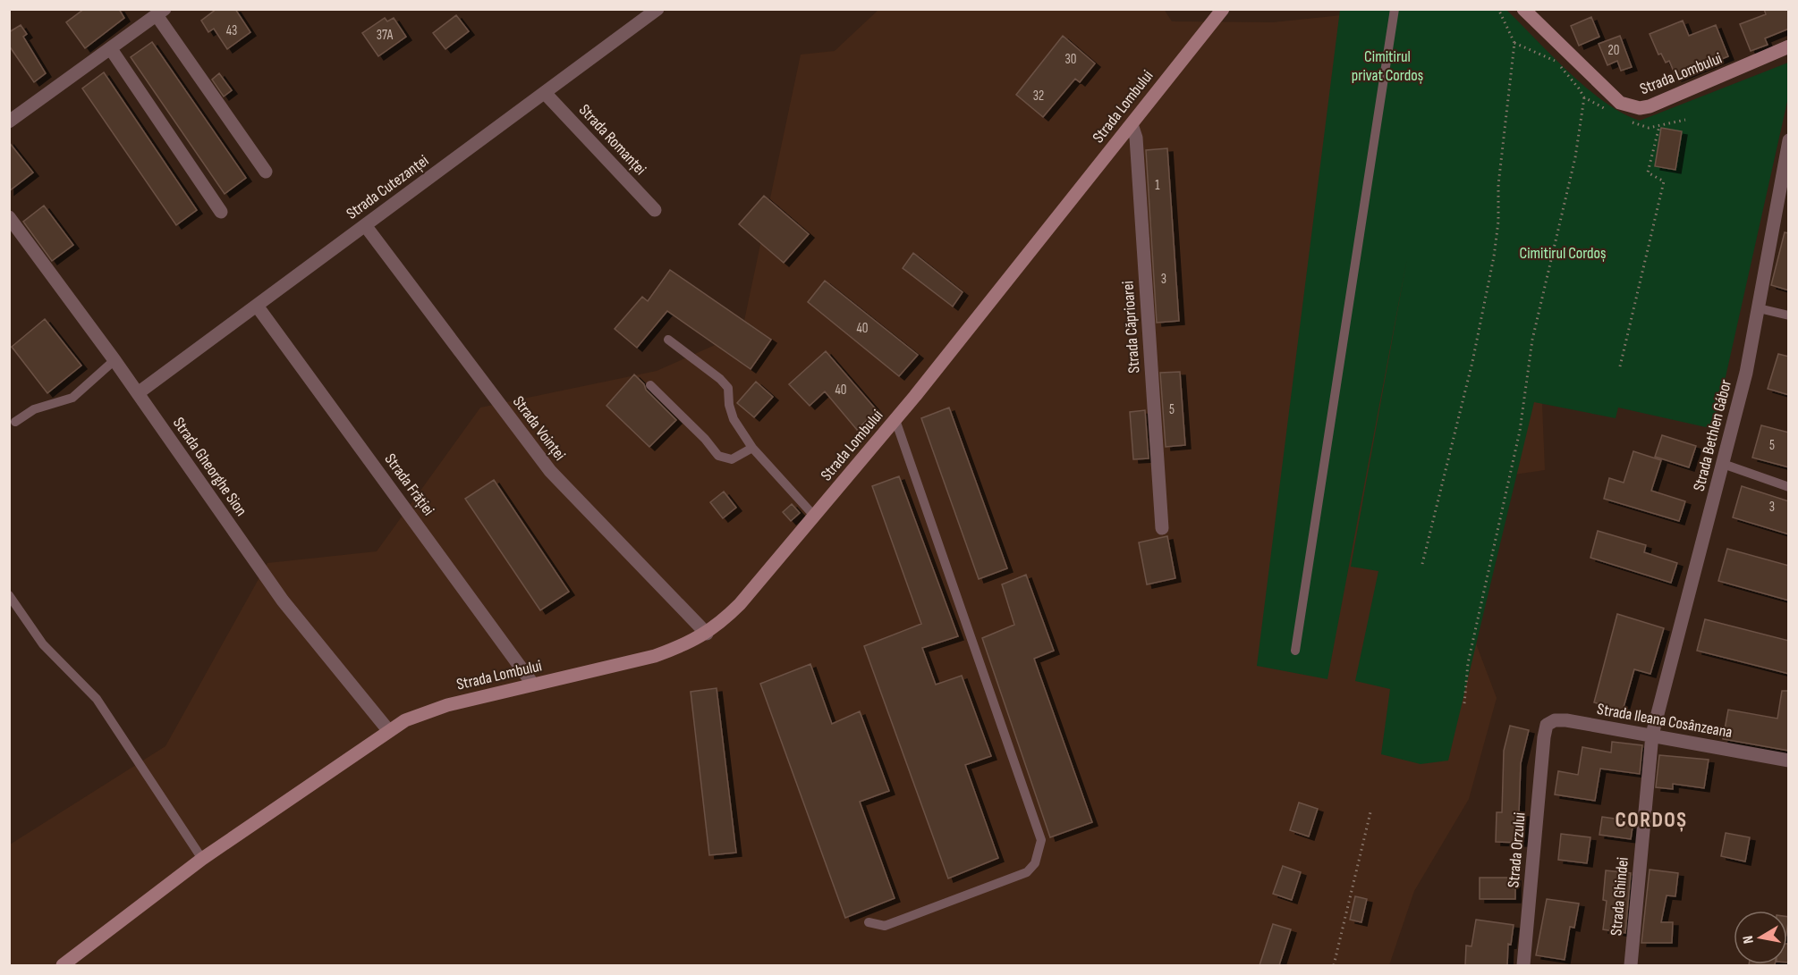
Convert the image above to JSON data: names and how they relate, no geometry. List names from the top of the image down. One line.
{"streets":{"street":["Strada Lombului","Strada Romanței","Strada Cutezanței","Strada Căprioarei","Strada Voinței","Strada Bethlen Gábor","Strada Gheorghe Sion","Strada Frăției","Strada Ileana Cosânzeana","Strada Orzului","Strada Ghindei"]},"crossings":[["Strada Lombului","Strada Căprioarei"],["Strada Lombului","Strada Voinței"],["Strada Lombului","Strada Gheorghe Sion"],["Strada Lombului","Strada Frăției"],["Strada Romanței","Strada Cutezanței"],["Strada Cutezanței","Strada Voinței"],["Strada Cutezanței","Strada Gheorghe Sion"],["Strada Cutezanței","Strada Frăției"],["Strada Bethlen Gábor","Strada Ileana Cosânzeana"],["Strada Bethlen Gábor","Strada Ghindei"],["Strada Ileana Cosânzeana","Strada Orzului"],["Strada Ileana Cosânzeana","Strada Ghindei"]],"districts":["CORDOȘ"],"parks":["Cimitirul privat Cordoș","Cimitirul Cordoș"],"house_numbers":["43","37A","20","30","32","1","3","40","40","5","5","3"],"north":"left"}
